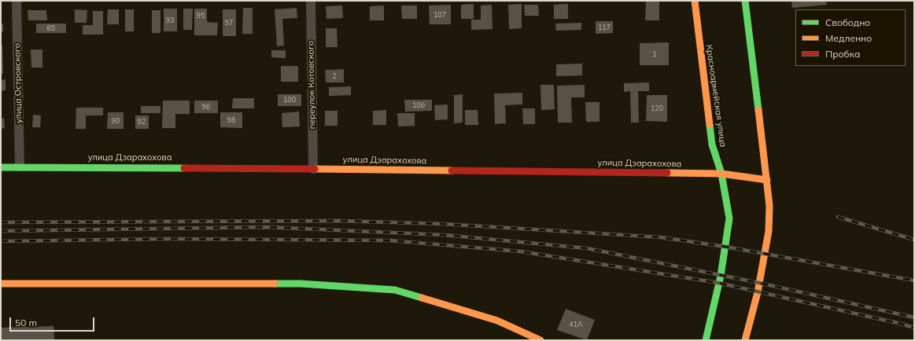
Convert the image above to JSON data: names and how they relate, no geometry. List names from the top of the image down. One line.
{"streets":{"street":["улица Островского","переулок Котовского","Красноармейская улица","улица Дзарахохова"]},"crossings":[["улица Островского","улица Дзарахохова"],["переулок Котовского","улица Дзарахохова"],["Красноармейская улица","улица Дзарахохова"]],"house_numbers":["107","95","93","97","117","85","1","2","100","106","96","120","98","90","92","41А"],"legend":["Свободно","Медленно","Пробка"],"scale_bar":"50 m"}
